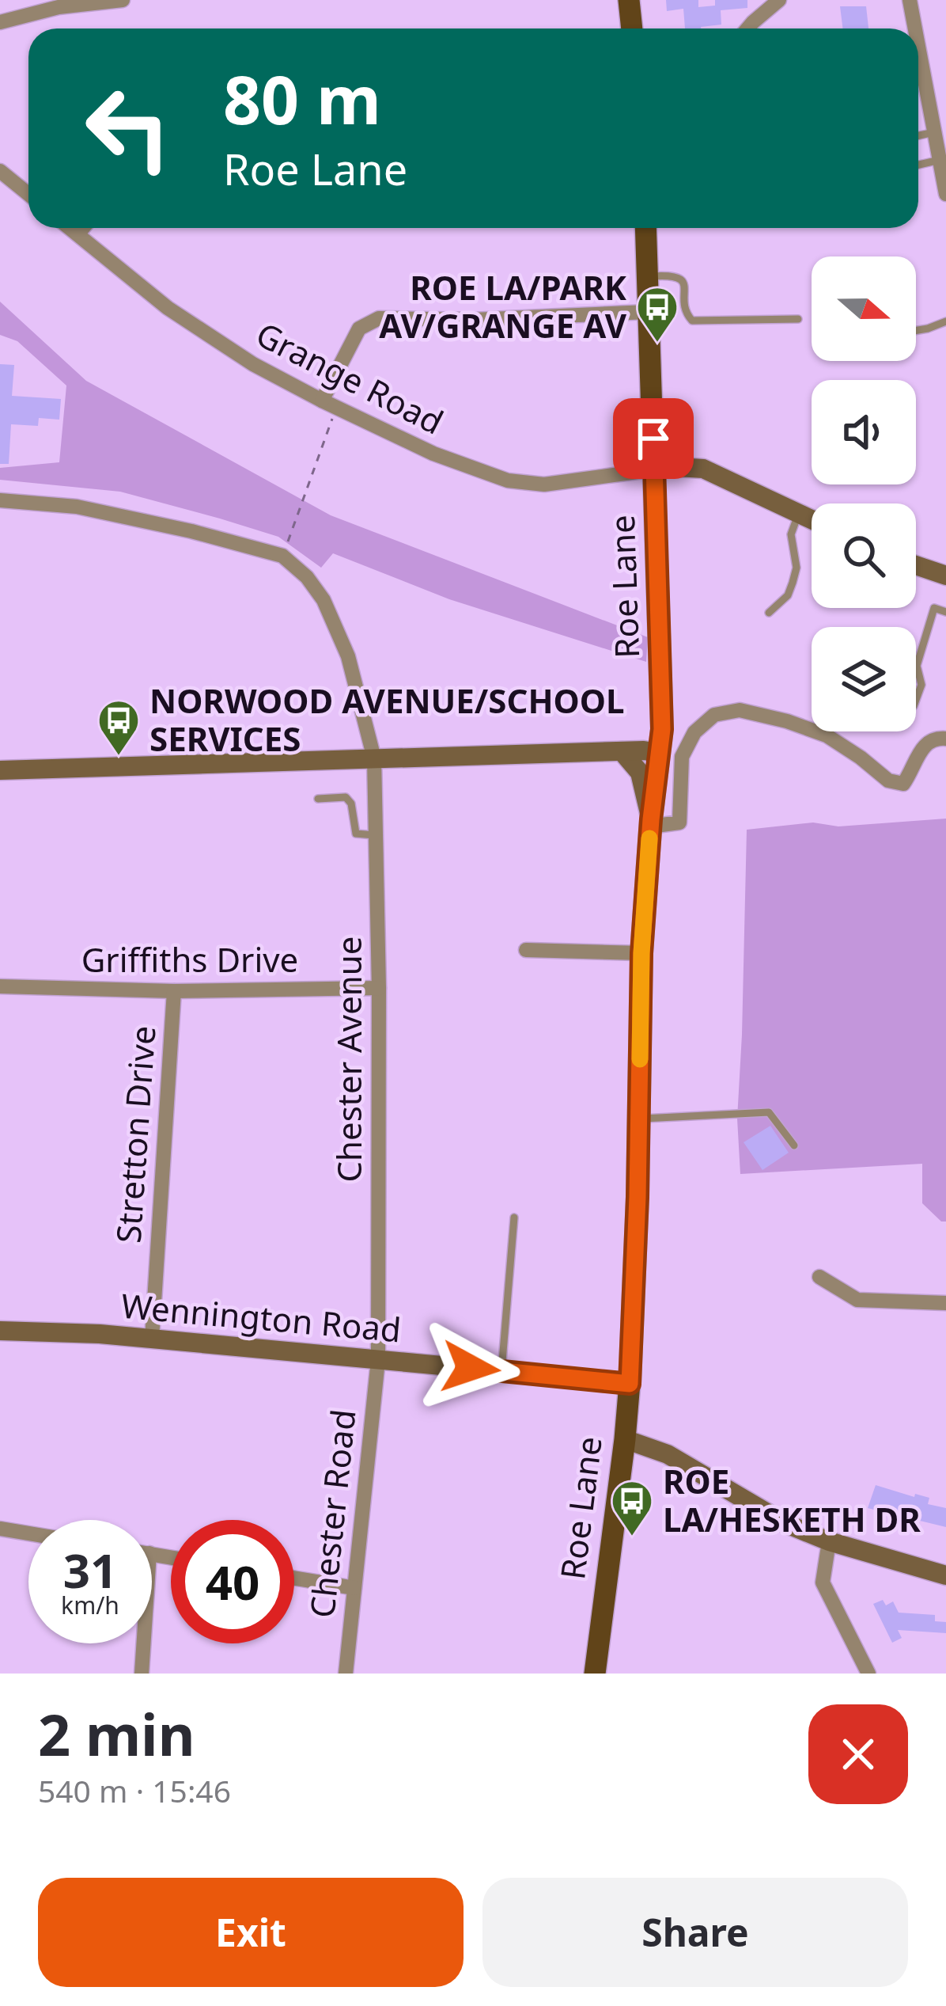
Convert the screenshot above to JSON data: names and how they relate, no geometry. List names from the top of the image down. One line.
{"streets":{"main road":["Roe Lane"],"street":["Grange Road","Griffiths Drive","Chester Avenue","Stretton Drive","Wennington Road","Chester Road"]},"crossings":[["Grange Road","Roe Lane"],["Roe Lane","Wennington Road"],["Griffiths Drive","Chester Avenue"],["Griffiths Drive","Stretton Drive"],["Chester Avenue","Wennington Road"],["Chester Avenue","Chester Road"],["Stretton Drive","Wennington Road"],["Wennington Road","Chester Road"]],"places":{"bus stop":["ROE LA/PARK AV/GRANGE AV","NORWOOD AVENUE/SCHOOL SERVICES","ROE LA/HESKETH DR"]},"north":"right","page":{"turn":["80 m","Roe Lane"],"speed":"31 km/h","limit":"40","heading":["2 min","540 m · 15:46"],"buttons":["Exit","Share"]}}
